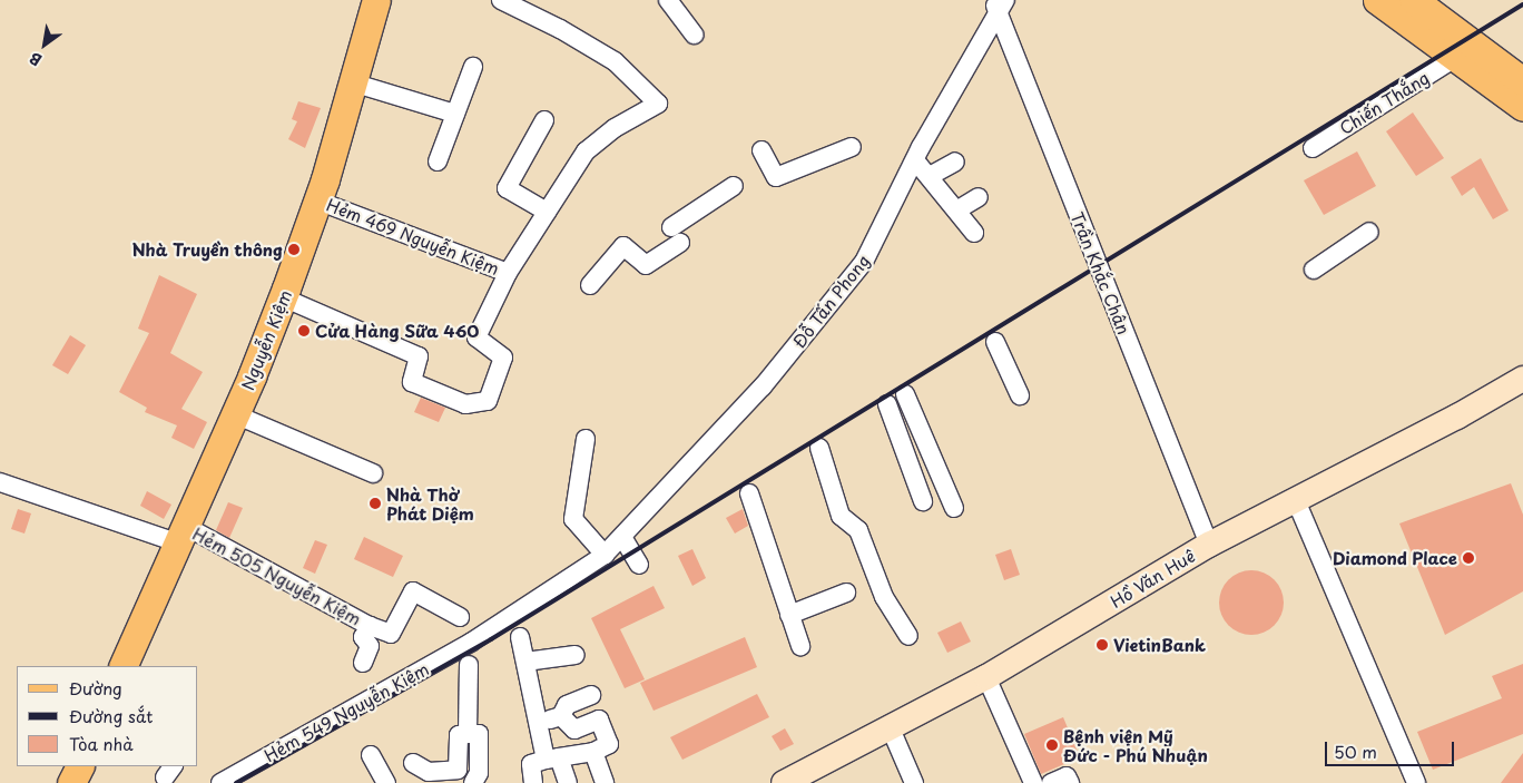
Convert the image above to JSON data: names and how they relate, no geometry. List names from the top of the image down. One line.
{"streets":{"main road":["Nguyễn Kiệm","Hồ Văn Huê"],"street":["Chiến Thắng","Hẻm 469 Nguyễn Kiệm","Trần Khắc Chân","Đỗ Tấn Phong","Hẻm 505 Nguyễn Kiệm","Hẻm 549 Nguyễn Kiệm"]},"crossings":[["Hẻm 469 Nguyễn Kiệm","Nguyễn Kiệm"],["Trần Khắc Chân","Đỗ Tấn Phong"],["Trần Khắc Chân","Hồ Văn Huê"],["Đỗ Tấn Phong","Hẻm 549 Nguyễn Kiệm"],["Nguyễn Kiệm","Hẻm 505 Nguyễn Kiệm"]],"places":["Nhà Truyền thông","Cửa Hàng Sữa 460","Nhà Thờ Phát Diệm","Diamond Place","VietinBank","Bệnh viện Mỹ Đức - Phú Nhuận"],"legend":["Đường","Đường sắt","Tòa nhà"],"scale_bar":"50 m","north":"bottom left"}
